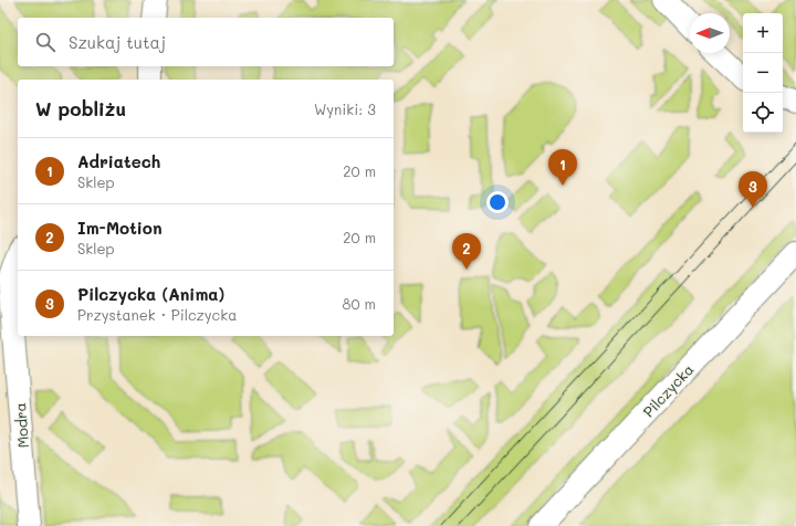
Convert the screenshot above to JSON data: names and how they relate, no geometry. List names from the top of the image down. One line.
{"streets":{"street":["Pilczycka","Modra"]},"north":"left","page":{"map_buttons":["+","−"],"search":"Szukaj tutaj","heading":["W pobliżu","Wyniki: 3"],"list":[{"mark":"1","name":"Adriatech","note":"Sklep","value":"20 m"},{"mark":"2","name":"Im-Motion","note":"Sklep","value":"20 m"},{"mark":"3","name":"Pilczycka (Anima)","note":"Przystanek · Pilczycka","value":"80 m"}],"pins":["1","3","2"]}}
